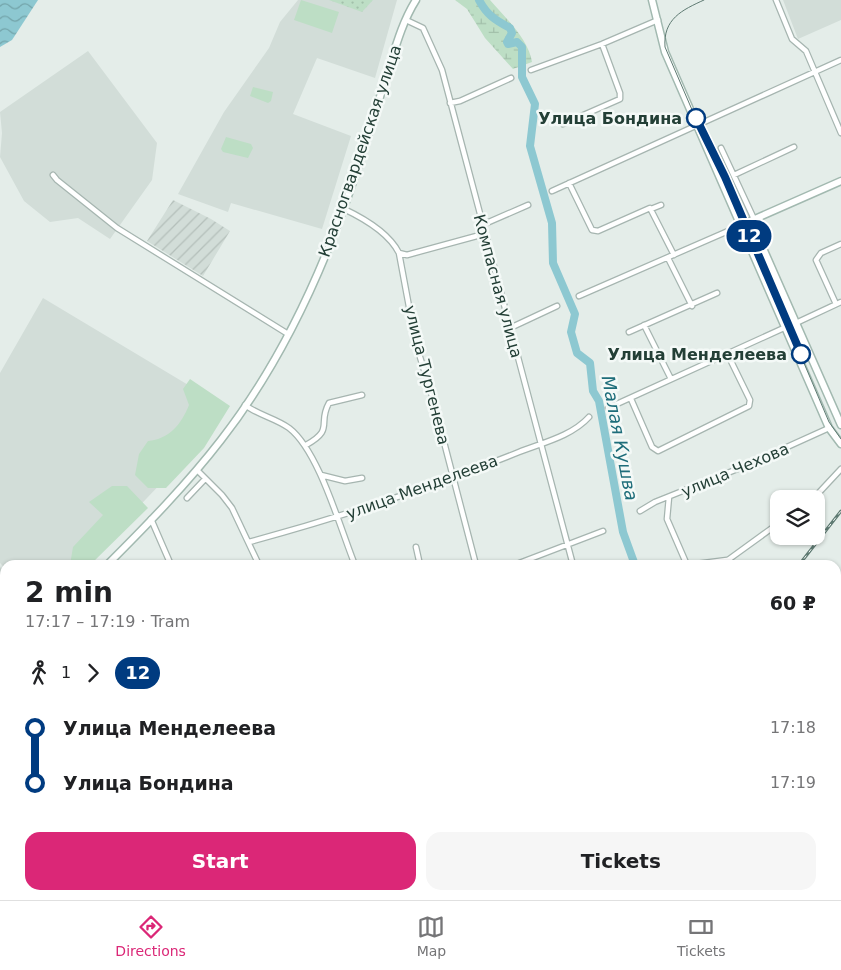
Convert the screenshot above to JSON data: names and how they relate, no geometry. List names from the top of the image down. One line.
{"streets":{"main road":["Красногвардейская улица"],"street":["Компасная улица","улица Тургенева","улица Чехова","улица Менделеева"]},"crossings":[["Красногвардейская улица","Компасная улица"],["Компасная улица","улица Менделеева"],["улица Тургенева","улица Менделеева"]],"water":["Малая Кушва"],"places":["Улица Бондина","Улица Менделеева"],"lines":["tram line 12"],"page":{"on_map":"12","heading":["2 min","17:17 – 17:19 · Tram","60 ₽"],"legs":["1","12"],"list":[{"name":"Улица Менделеева","value":"17:18"},{"name":"Улица Бондина","value":"17:19"}],"buttons":["Start","Tickets"],"tabs":["Directions","Map","Tickets"]}}
